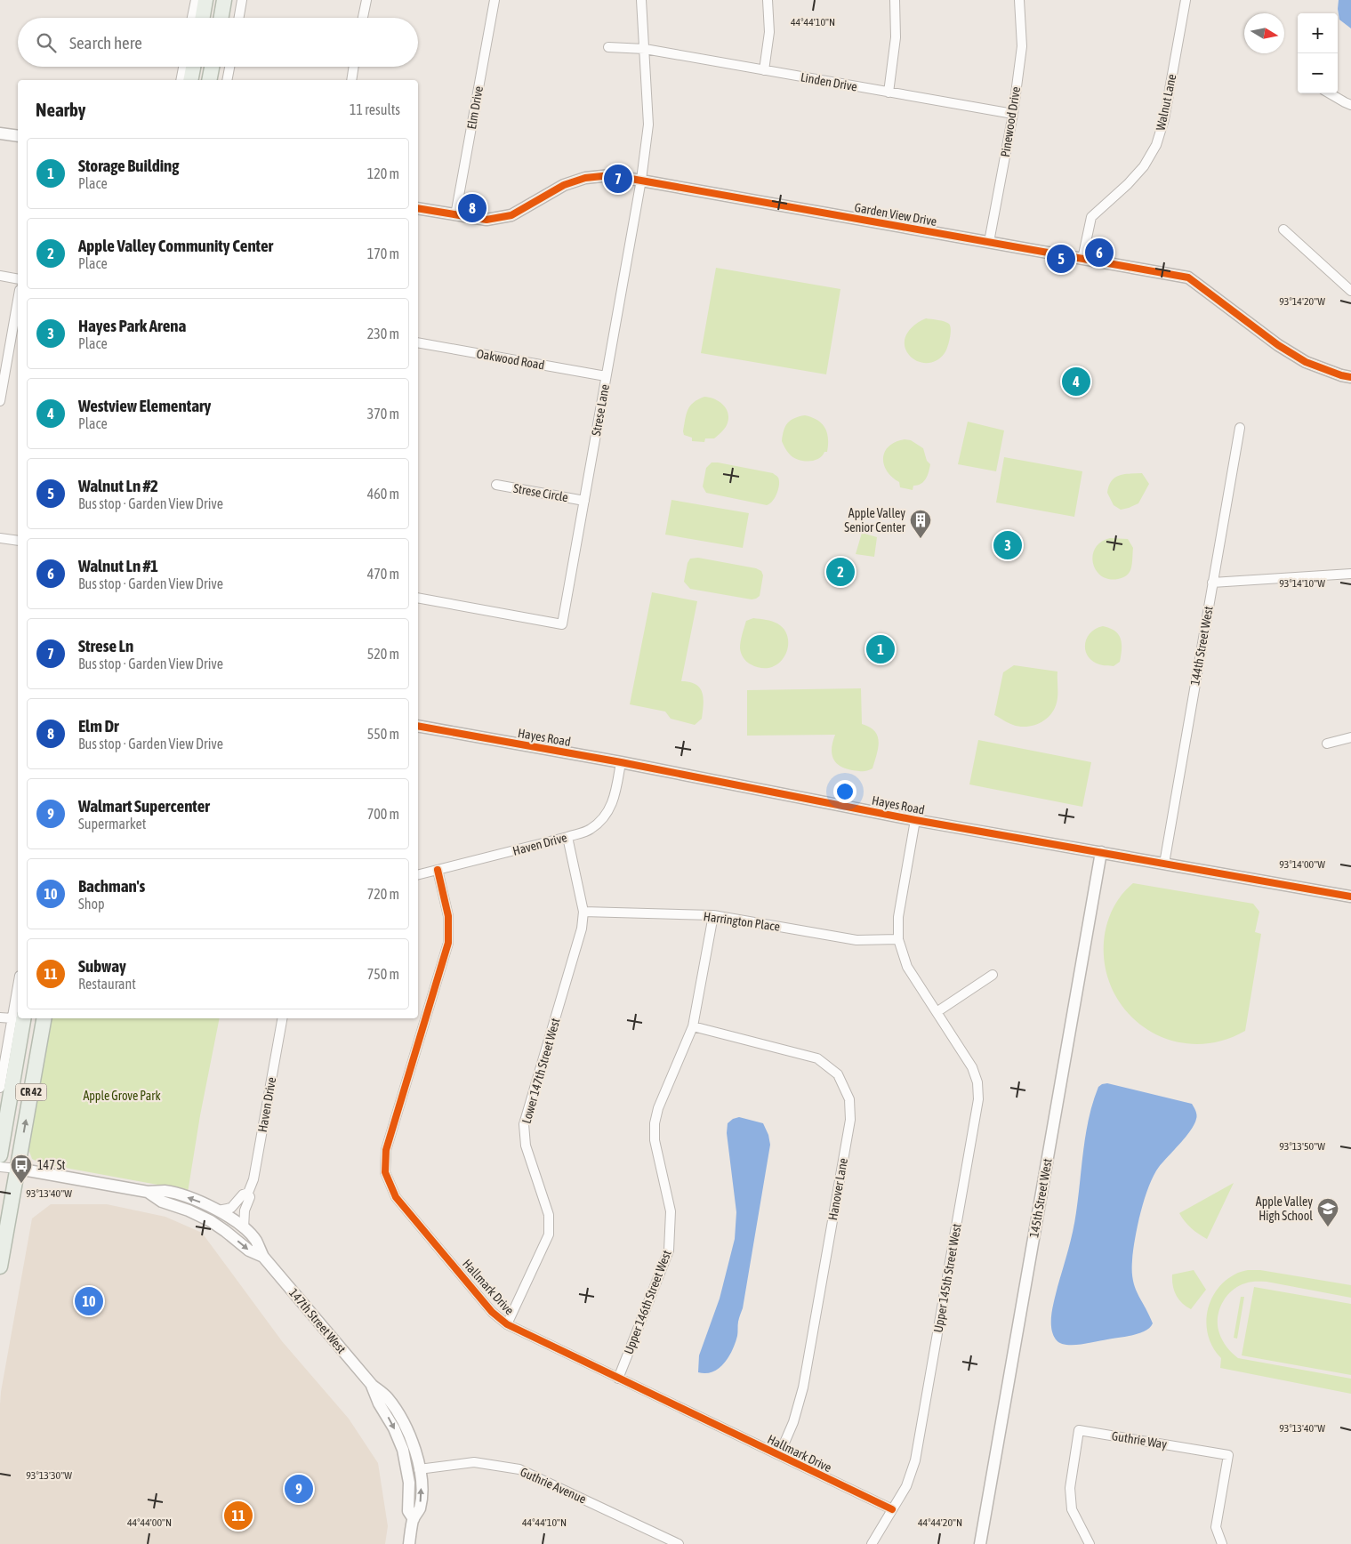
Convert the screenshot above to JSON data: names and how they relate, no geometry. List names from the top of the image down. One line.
{"streets":{"highway":["CR 42"],"street":["Linden Drive","Walnut Lane","Elm Drive","Pinewood Drive","Garden View Drive","Oakwood Road","Strese Lane","Strese Circle","144th Street West","Hayes Road","Haven Drive","Harrington Place","Lower 147th Street West","Hanover Lane","145th Street West","Upper 145th Street West","Hallmark Drive","Upper 146th Street West","147th Street West","Guthrie Way","Guthrie Avenue"]},"crossings":[["Linden Drive","Pinewood Drive"],["Linden Drive","Strese Lane"],["Walnut Lane","Garden View Drive"],["Elm Drive","Garden View Drive"],["Pinewood Drive","Garden View Drive"],["Garden View Drive","Strese Lane"],["Oakwood Road","Strese Lane"],["Strese Lane","Strese Circle"],["144th Street West","Hayes Road"],["Hayes Road","Haven Drive"],["Hayes Road","145th Street West"],["Hayes Road","Upper 145th Street West"],["Haven Drive","Lower 147th Street West"],["Haven Drive","Hallmark Drive"],["Haven Drive","147th Street West"],["Harrington Place","Lower 147th Street West"],["Harrington Place","Upper 145th Street West"],["Harrington Place","Upper 146th Street West"],["Lower 147th Street West","Hallmark Drive"],["CR 42","147th Street West"],["Hanover Lane","Hallmark Drive"],["Hanover Lane","Upper 146th Street West"],["Upper 145th Street West","Hallmark Drive"],["Hallmark Drive","Upper 146th Street West"],["147th Street West","Guthrie Avenue"]],"parks":["Apple Grove Park"],"places":{"building":["Apple Valley Senior Center"],"bus stop":["147 St"],"school or university":["Apple Valley High School"]},"north":"right","page":{"map_buttons":["+","−"],"search":"Search here","heading":["Nearby","11 results"],"list":[{"mark":"1","name":"Storage Building","note":"Place","value":"120 m"},{"mark":"2","name":"Apple Valley Community Center","note":"Place","value":"170 m"},{"mark":"3","name":"Hayes Park Arena","note":"Place","value":"230 m"},{"mark":"4","name":"Westview Elementary","note":"Place","value":"370 m"},{"mark":"5","name":"Walnut Ln #2","note":"Bus stop · Garden View Drive","value":"460 m"},{"mark":"6","name":"Walnut Ln #1","note":"Bus stop · Garden View Drive","value":"470 m"},{"mark":"7","name":"Strese Ln","note":"Bus stop · Garden View Drive","value":"520 m"},{"mark":"8","name":"Elm Dr","note":"Bus stop · Garden View Drive","value":"550 m"},{"mark":"9","name":"Walmart Supercenter","note":"Supermarket","value":"700 m"},{"mark":"10","name":"Bachman's","note":"Shop","value":"720 m"},{"mark":"11","name":"Subway","note":"Restaurant","value":"750 m"}],"pins":["7","8","6","5","4","3","2","1","10","9","11"]},"coordinates":["44°44'10\"N","93°14'20\"W","93°14'10\"W","93°14'00\"W","93°13'50\"W","93°13'40\"W","93°13'30\"W","44°44'00\"N","44°44'20\"N"]}
